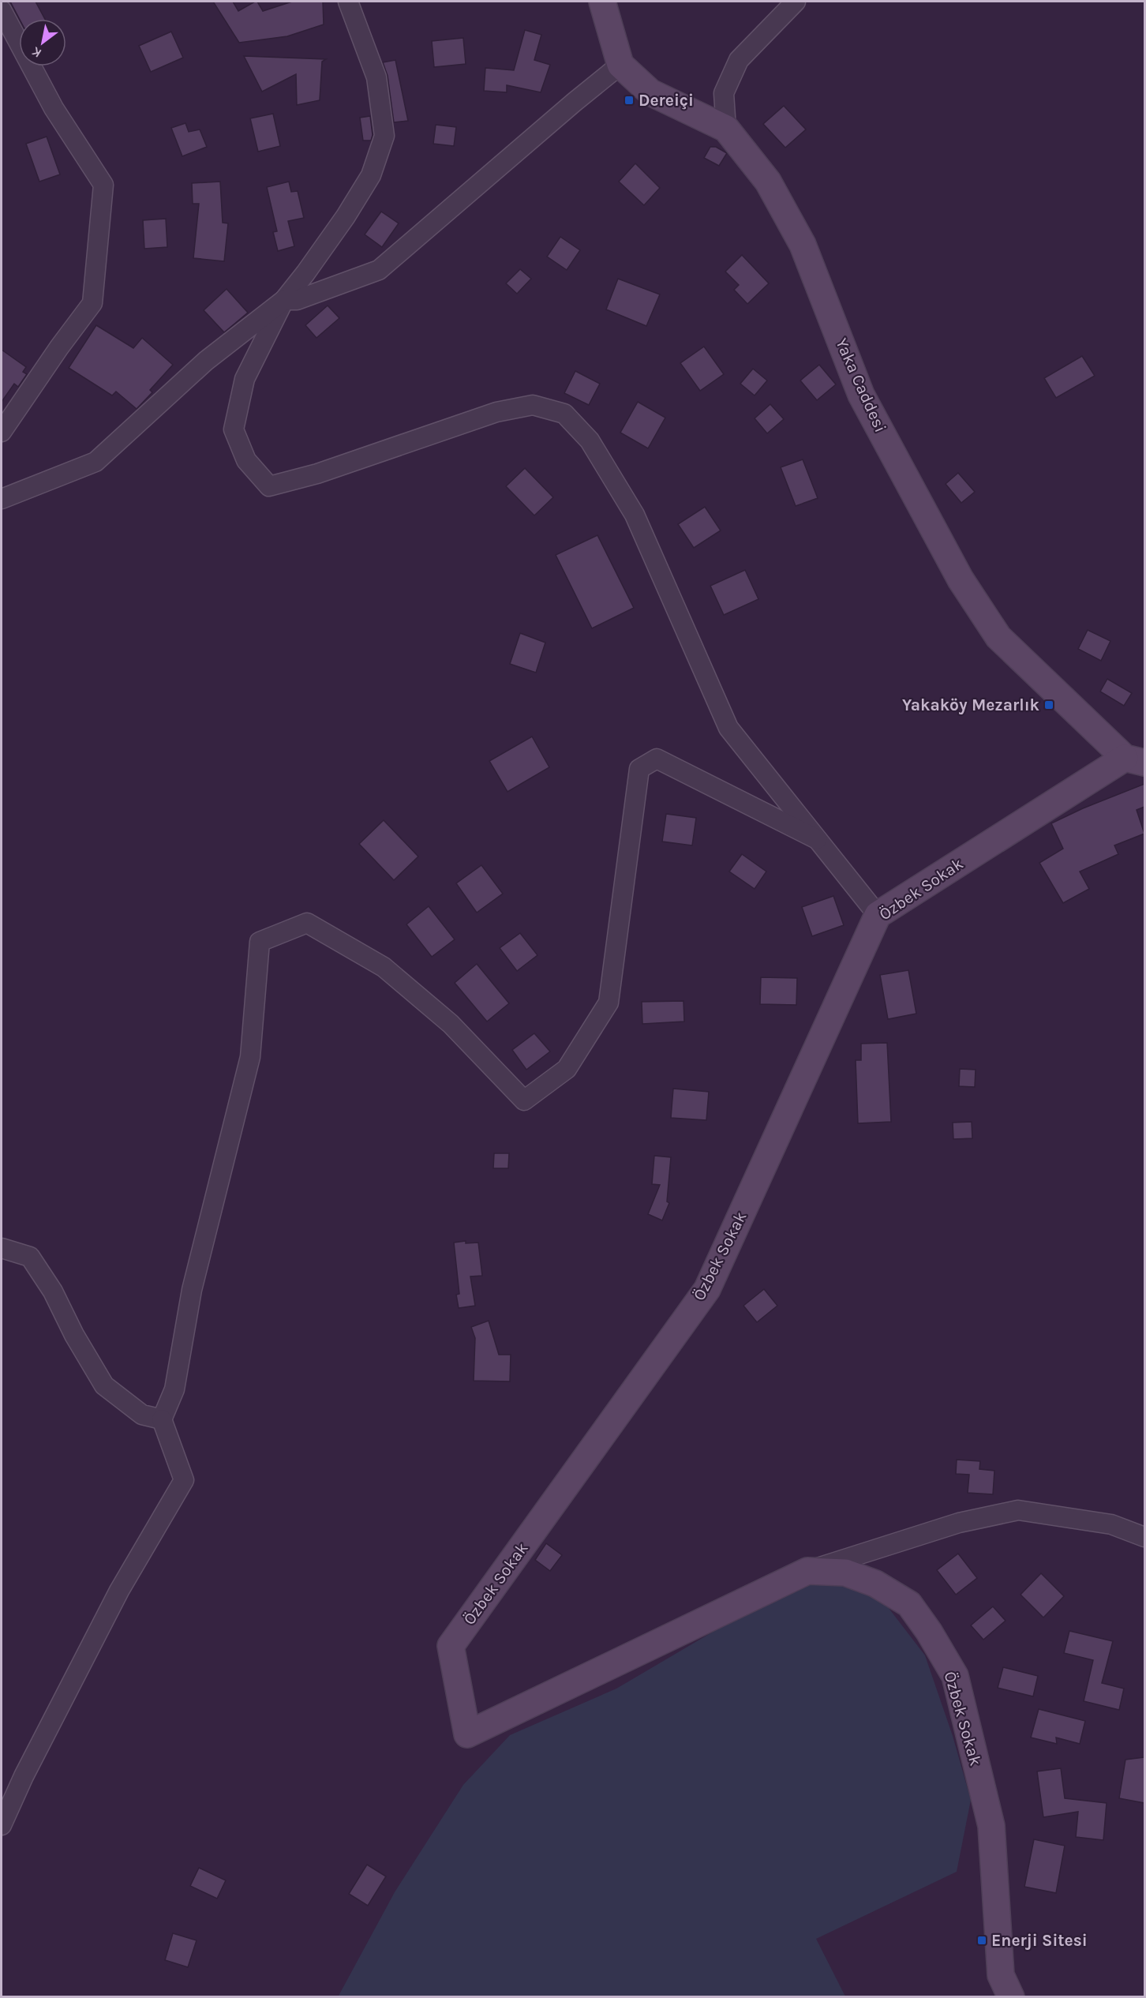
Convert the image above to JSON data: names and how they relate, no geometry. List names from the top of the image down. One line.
{"streets":{"street":["Yaka Caddesi","Özbek Sokak"]},"crossings":[["Yaka Caddesi","Özbek Sokak"]],"places":{"transit":["Dereiçi","Yakaköy Mezarlık","Enerji Sitesi"]},"north":"bottom left"}
